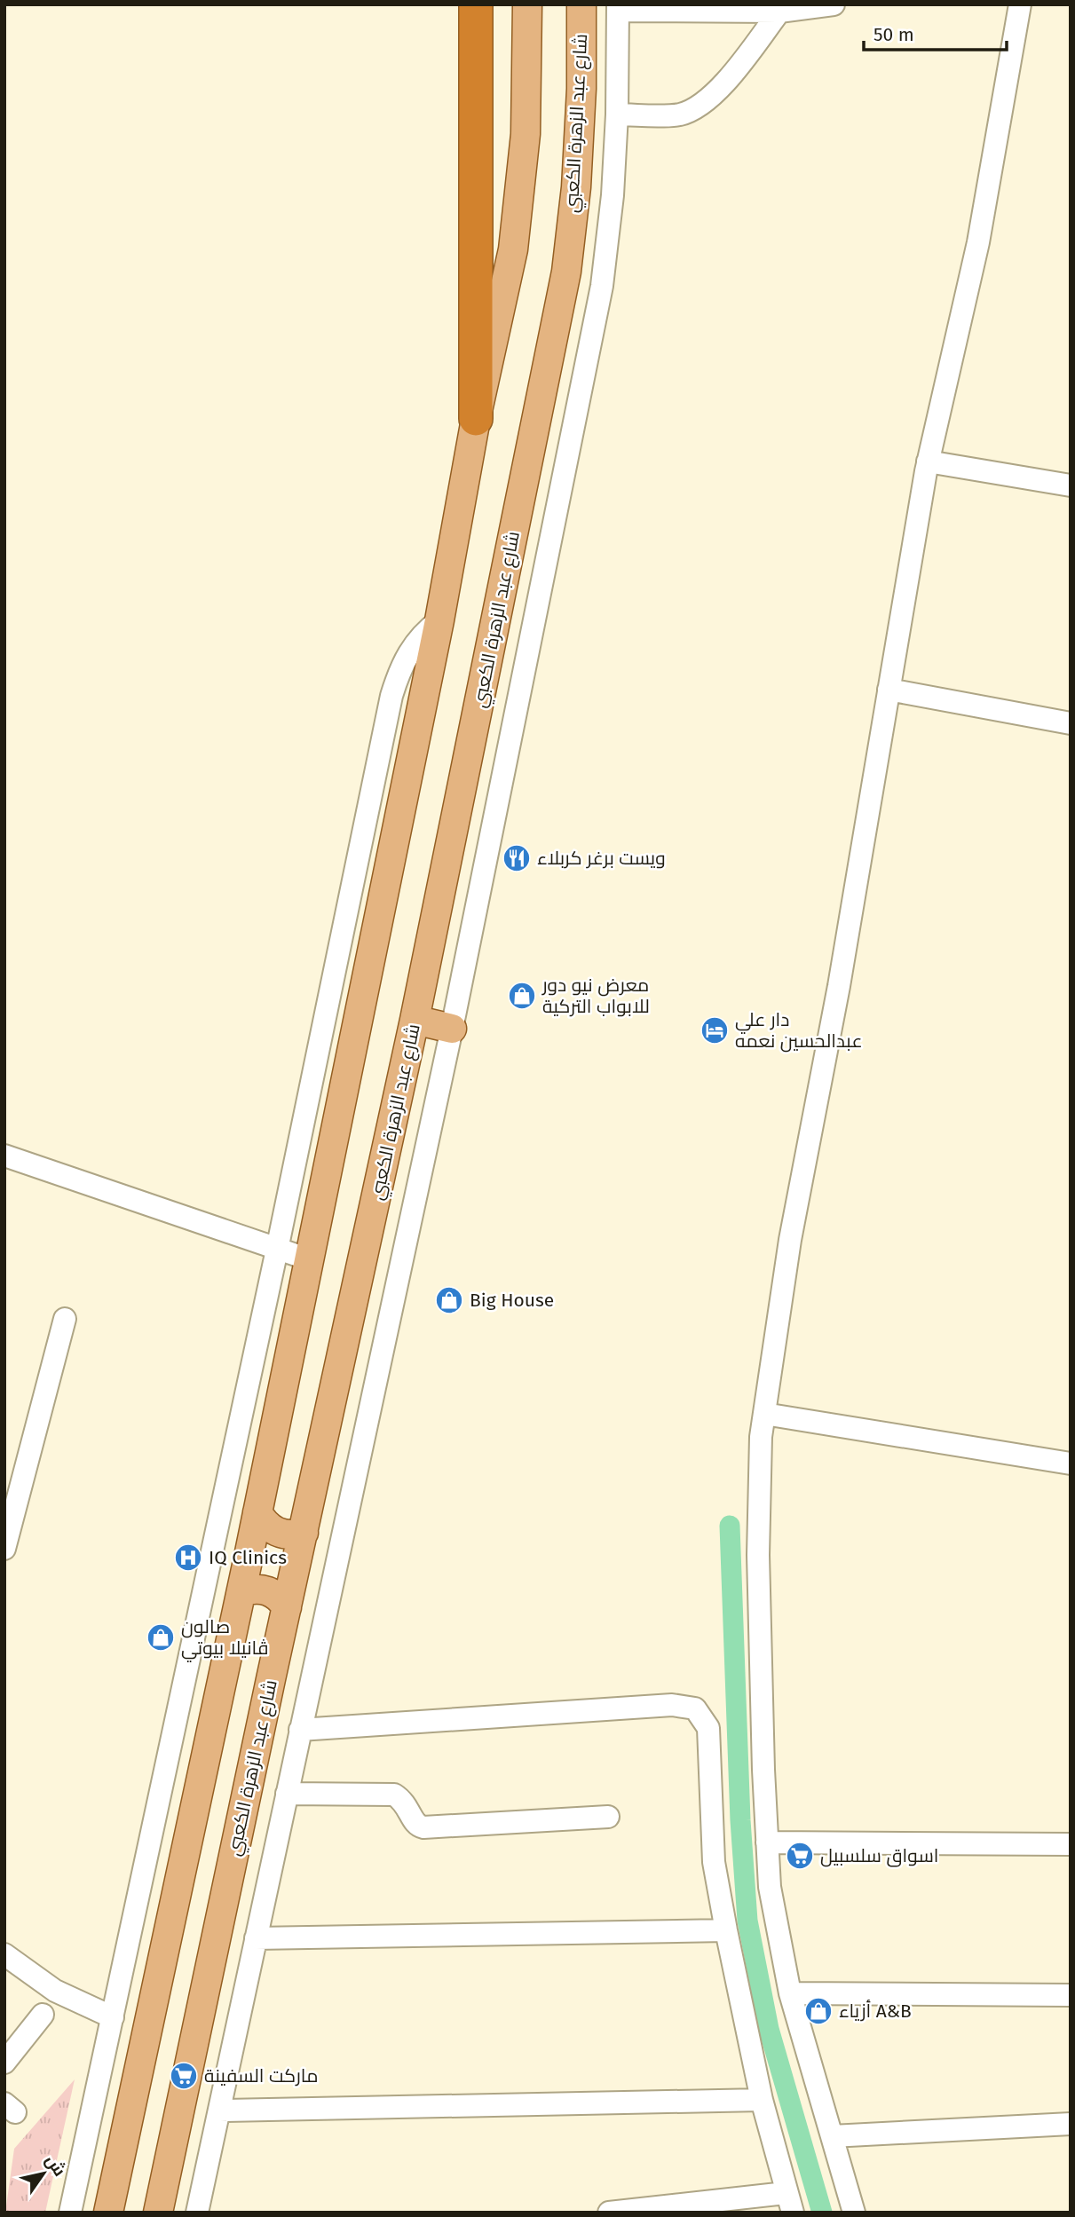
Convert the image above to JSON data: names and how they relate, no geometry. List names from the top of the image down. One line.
{"streets":{"main road":["شارع عبد الزهرة الكعبي"]},"places":{"restaurant":["ويست برغر كربلاء"],"shop":["معرض نيو دور للابواب التركية","Big House","صالون ڤانيلا بيوتي","أزياء A&B"],"hotel":["دار علي عبدالحسين نعمه"],"hospital":["IQ Clinics"],"supermarket":["اسواق سلسبيل","ماركت السفينة"]},"scale_bar":"50 m","north":"top right"}
